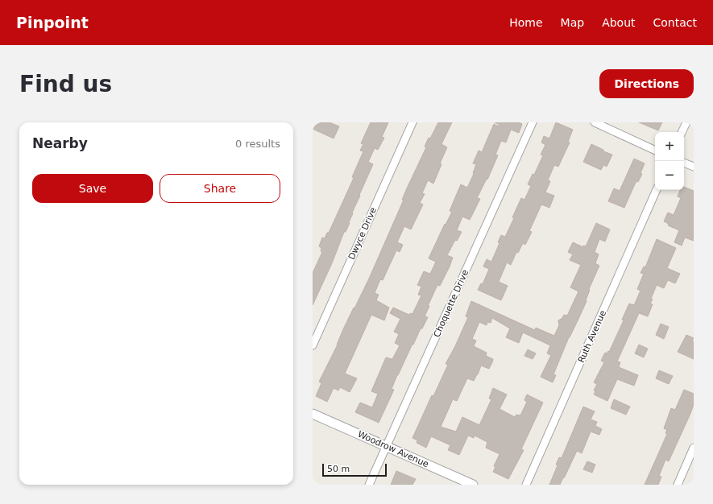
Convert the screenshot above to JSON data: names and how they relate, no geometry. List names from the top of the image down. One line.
{"streets":{"street":["Dwyce Drive","Choquette Drive","Ruth Avenue","Woodrow Avenue"]},"crossings":[["Choquette Drive","Woodrow Avenue"]],"scale_bar":"50 m","page":{"header":"Pinpoint","nav":["Home","Map","About","Contact"],"buttons":["Directions",["Save","Share"]],"title":"Find us","heading":["Nearby","0 results"],"map_buttons":["+","−"],"scale":"50 m"}}
